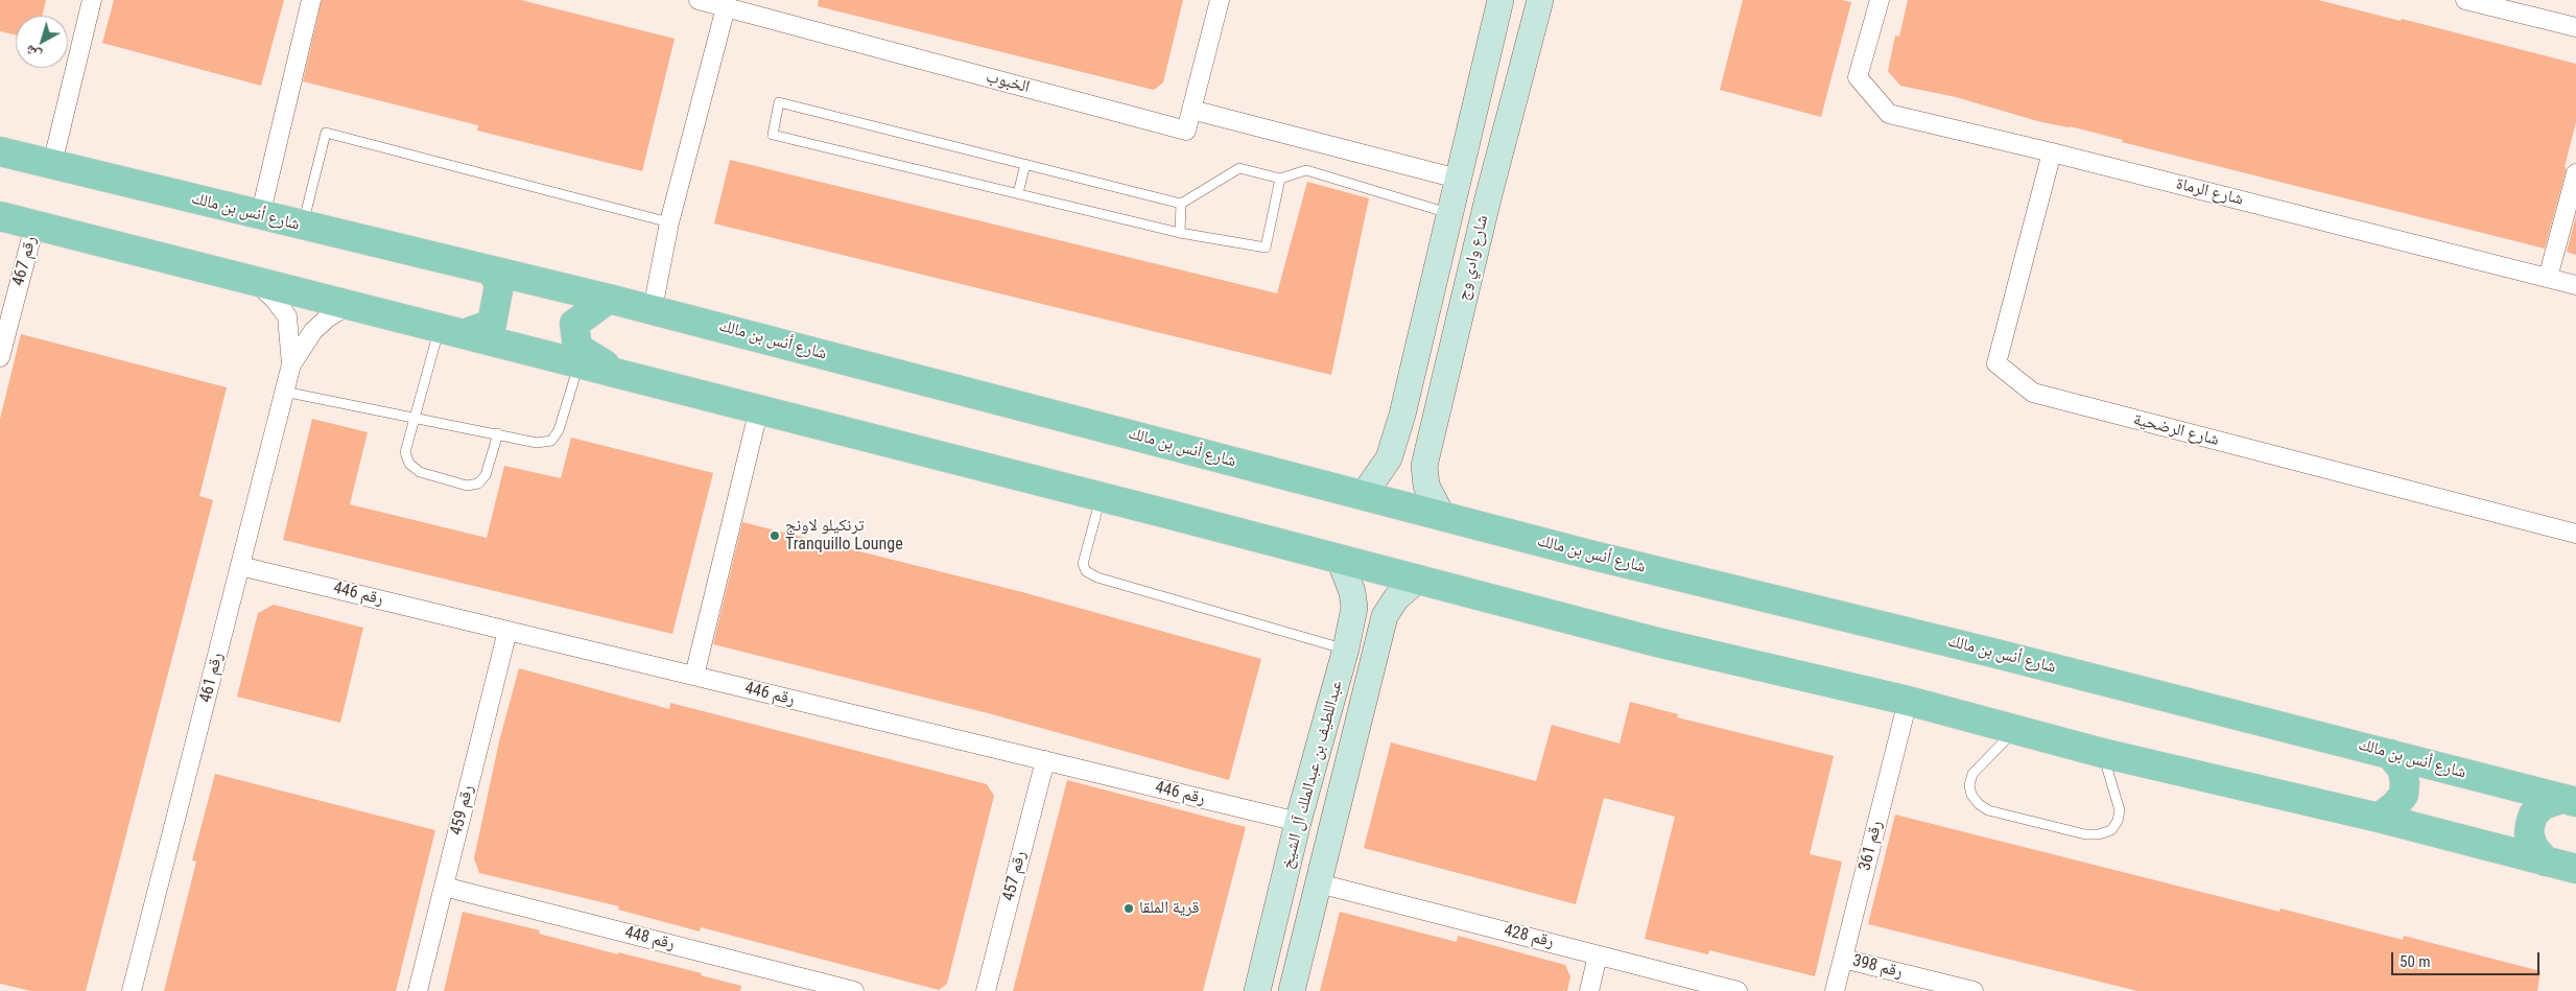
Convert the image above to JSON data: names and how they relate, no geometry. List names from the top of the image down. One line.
{"streets":{"main road":["شارع أنس بن مالك"],"street":["الخبوب","شارع الرماة","شارع وادي وج","رقم 467","شارع الرضحية","رقم 446","رقم 461","عبداللطيف بن عبدالملك آل الشيخ","رقم 459","رقم 361","رقم 457","رقم 428","رقم 448","رقم 398"]},"crossings":[["شارع الرماة","شارع الرضحية"],["شارع أنس بن مالك","شارع وادي وج"],["رقم 446","رقم 461"],["رقم 446","عبداللطيف بن عبدالملك آل الشيخ"],["رقم 446","رقم 459"],["رقم 446","رقم 457"],["عبداللطيف بن عبدالملك آل الشيخ","رقم 428"],["رقم 459","رقم 448"],["رقم 361","رقم 398"]],"places":["ترنكيلو لاونج Tranquillo Lounge","قرية الملقا"],"scale_bar":"50 m","north":"bottom left"}
